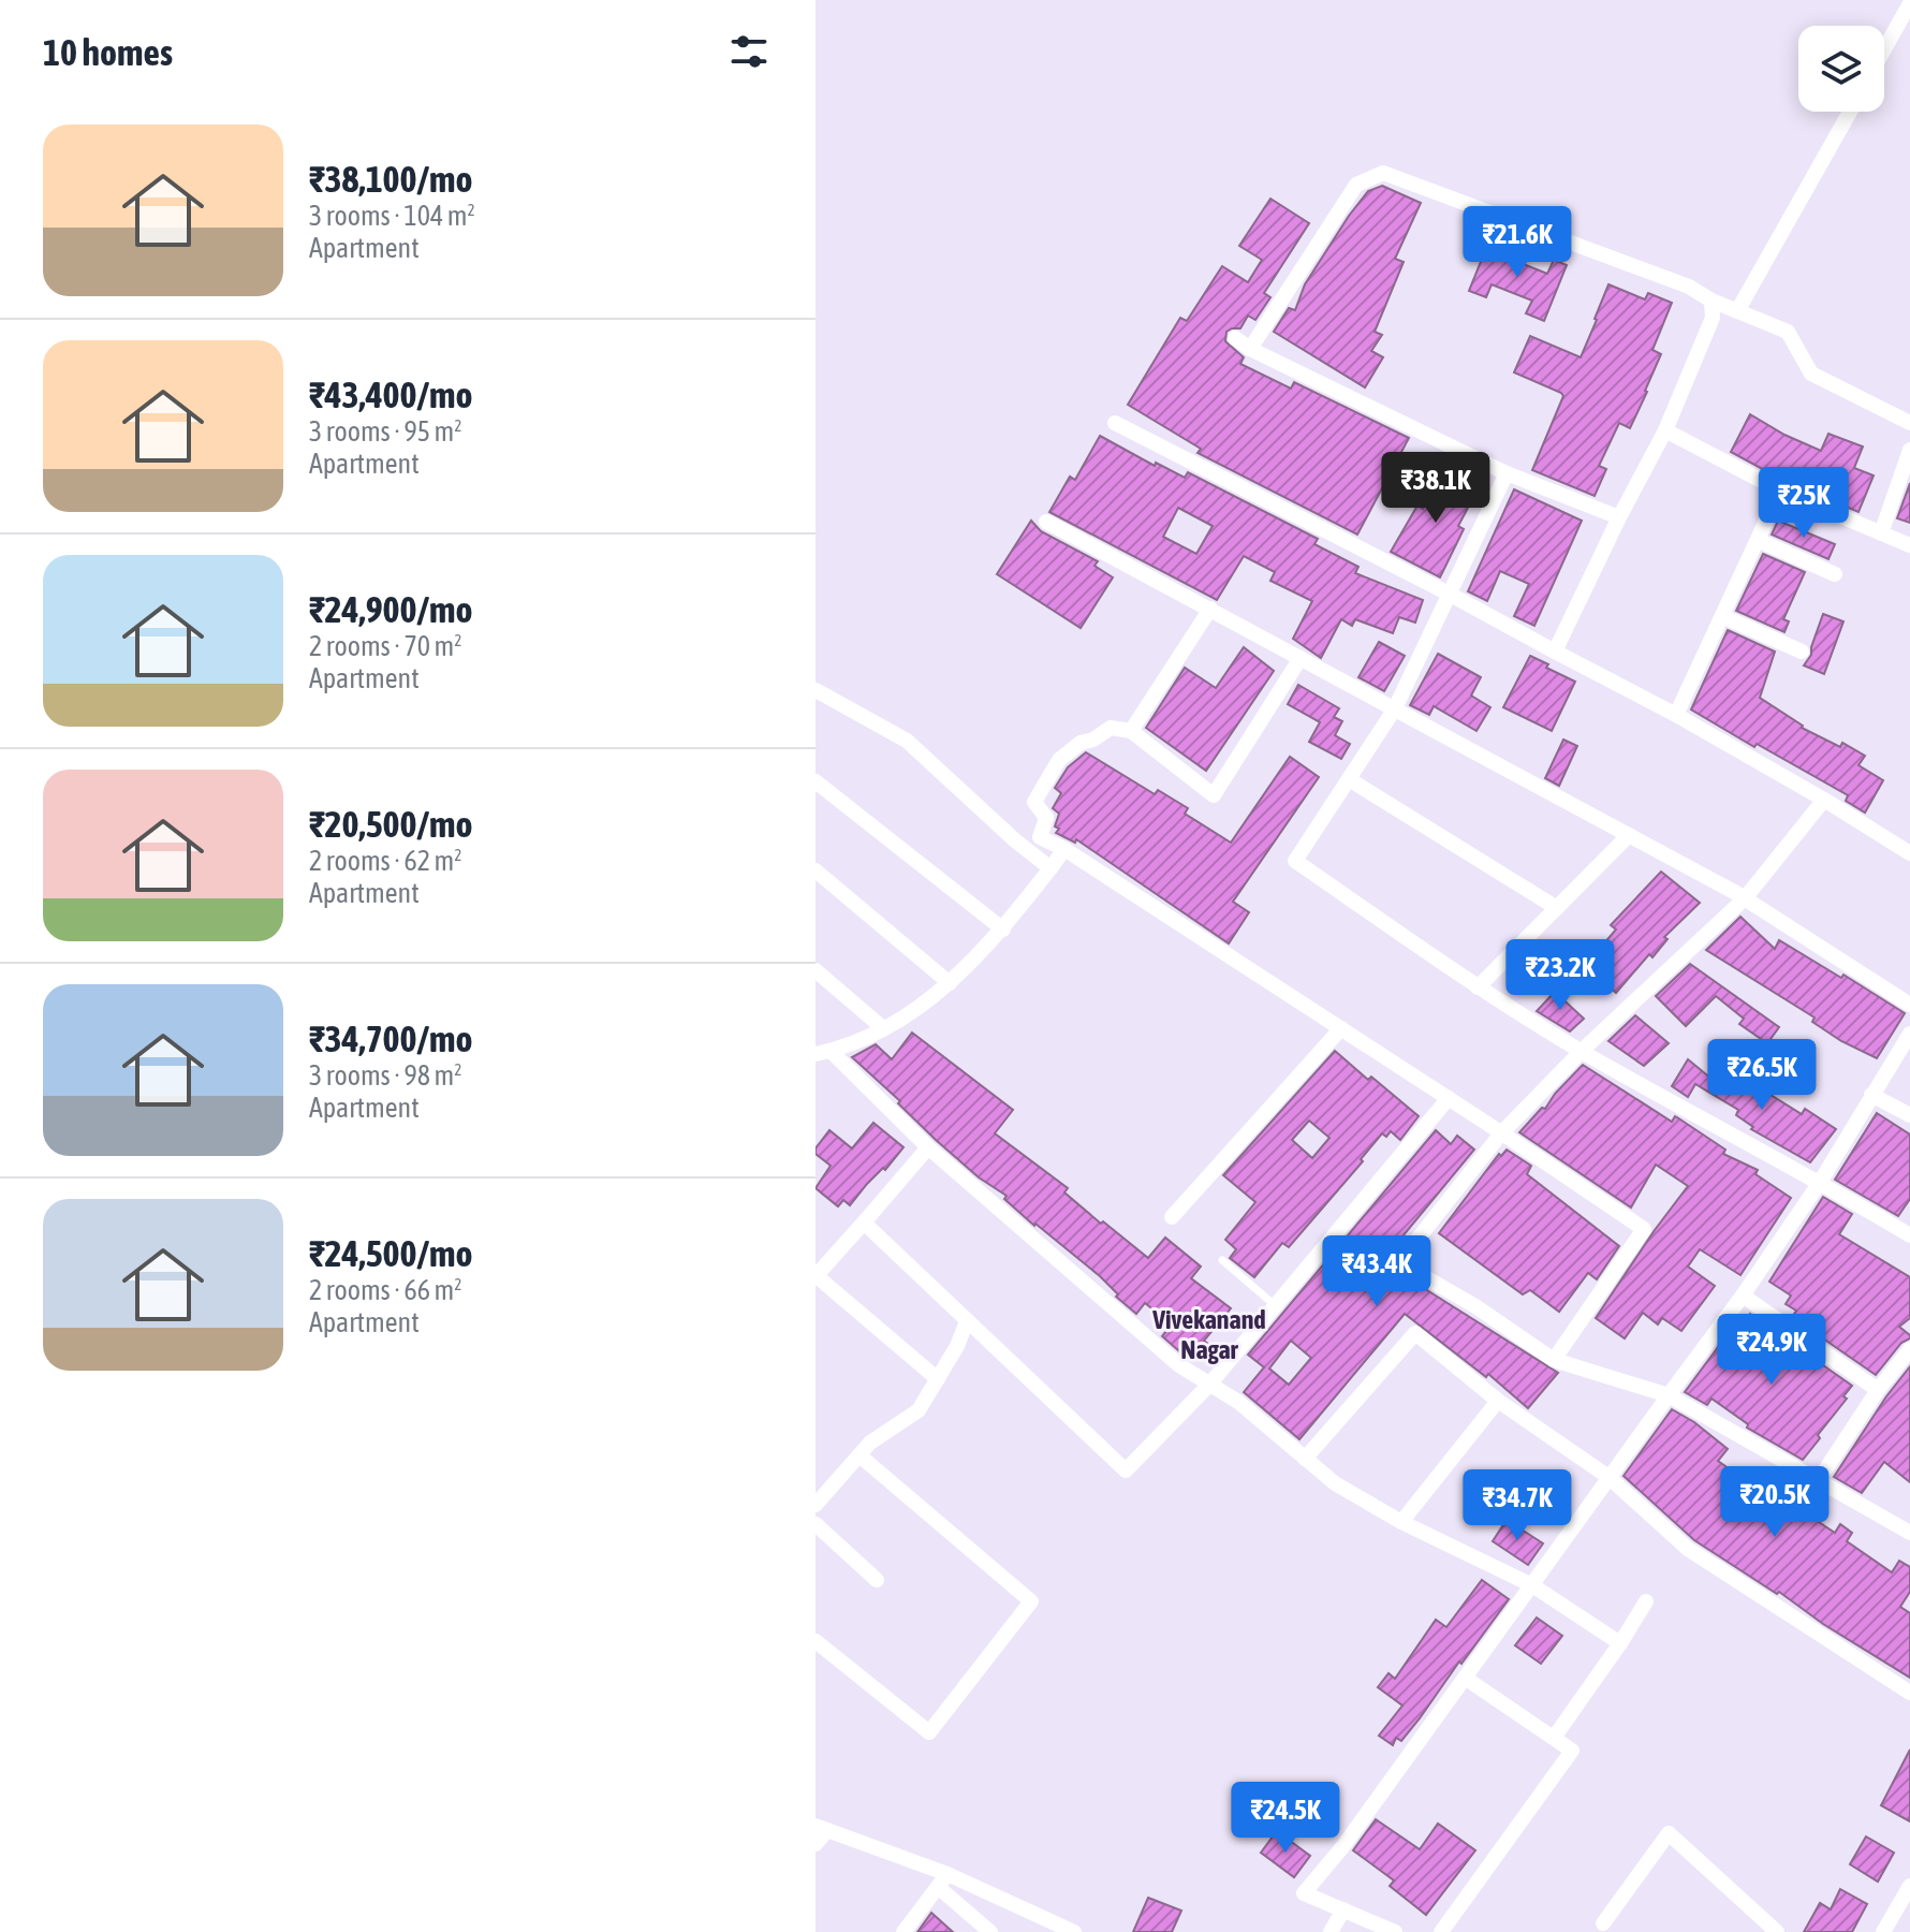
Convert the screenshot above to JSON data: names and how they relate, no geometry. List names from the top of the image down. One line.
{"districts":["Vivekanand Nagar"],"page":{"heading":"10 homes","list":[{"name":"₹38,100/mo","note":"3 rooms · 104 m² · Apartment"},{"name":"₹43,400/mo","note":"3 rooms · 95 m² · Apartment"},{"name":"₹24,900/mo","note":"2 rooms · 70 m² · Apartment"},{"name":"₹20,500/mo","note":"2 rooms · 62 m² · Apartment"},{"name":"₹34,700/mo","note":"3 rooms · 98 m² · Apartment"},{"name":"₹24,500/mo","note":"2 rooms · 66 m² · Apartment"}],"price":["₹21.6K","₹38.1K","₹25K","₹23.2K","₹26.5K","₹43.4K","₹24.9K","₹20.5K","₹34.7K","₹24.5K"]}}
